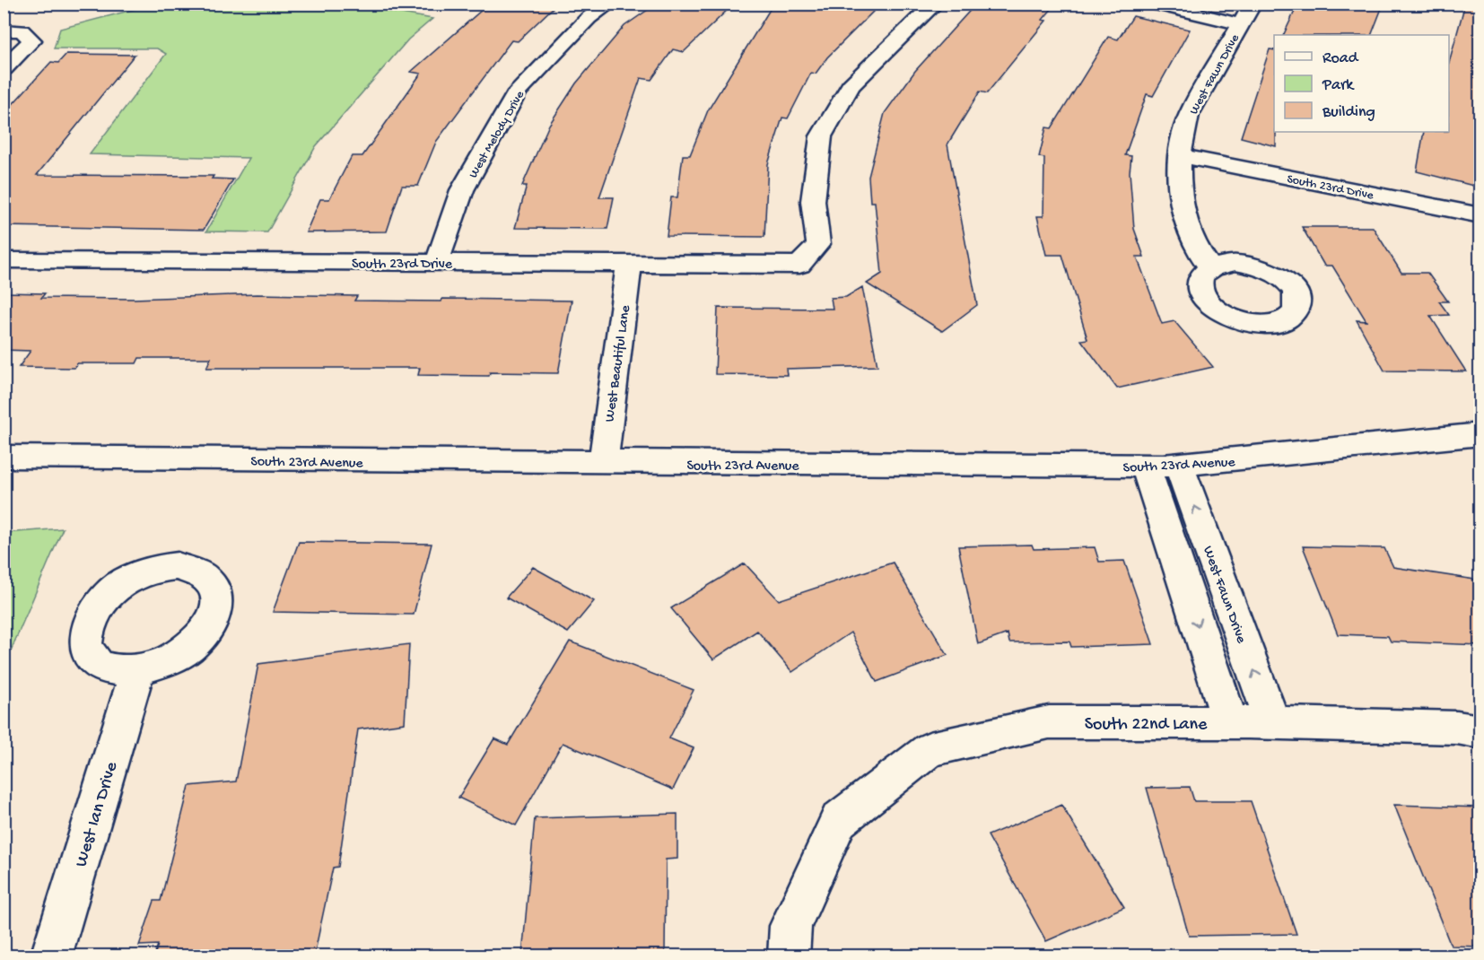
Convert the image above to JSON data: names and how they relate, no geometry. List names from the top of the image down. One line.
{"streets":{"street":["West Fawn Drive","West Melody Drive","South 23rd Drive","West Beautiful Lane","South 23rd Avenue","South 22nd Lane","West Ian Drive"]},"crossings":[["West Fawn Drive","South 23rd Drive"],["West Fawn Drive","South 23rd Avenue"],["West Fawn Drive","South 22nd Lane"],["West Melody Drive","South 23rd Drive"],["South 23rd Drive","West Beautiful Lane"],["West Beautiful Lane","South 23rd Avenue"]],"legend":["Road","Park","Building"]}
